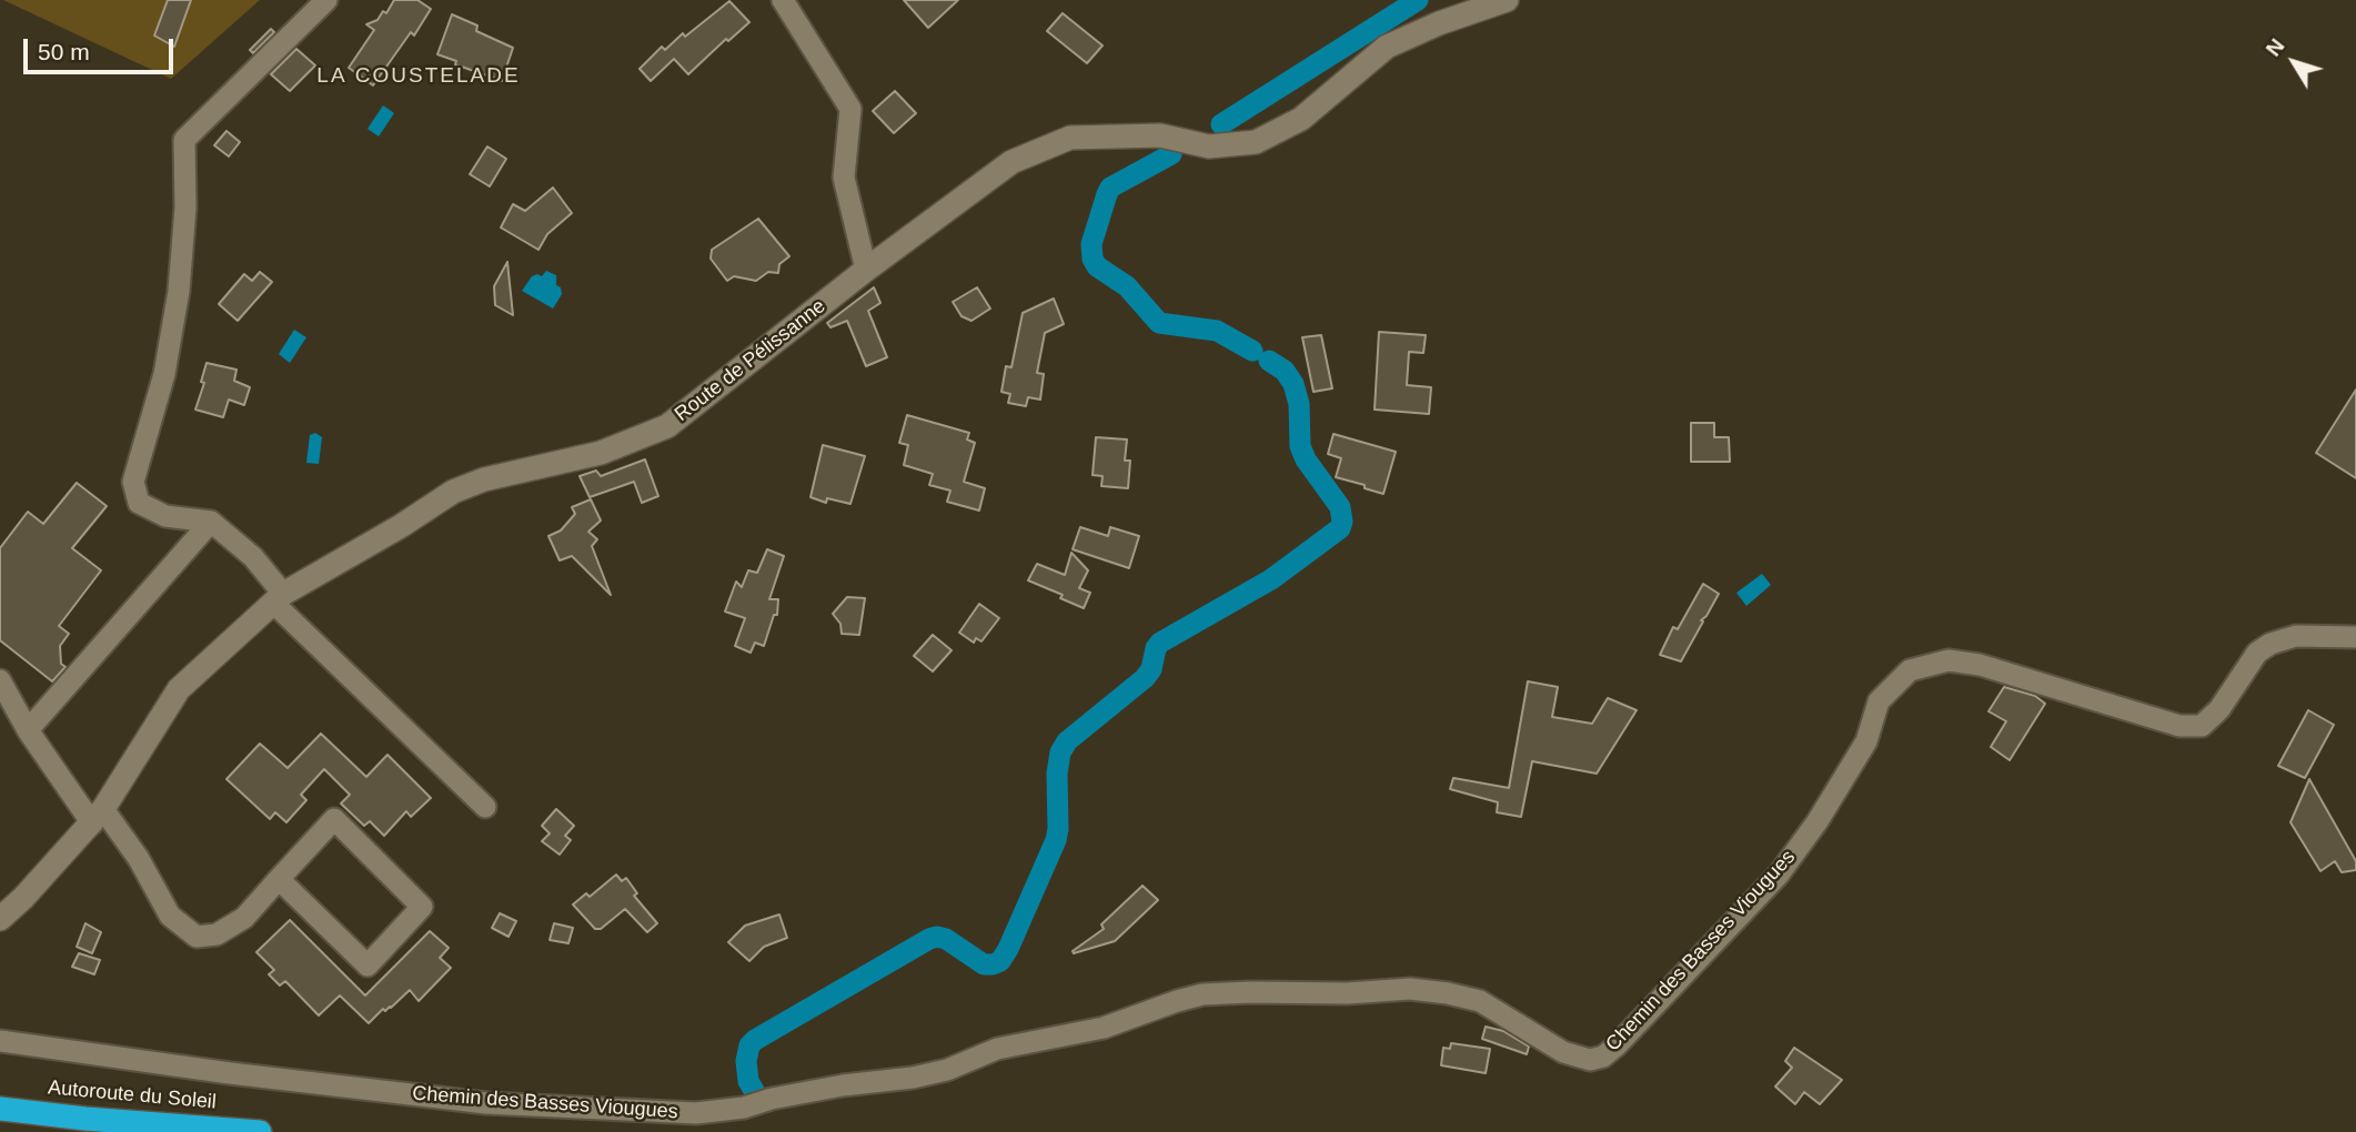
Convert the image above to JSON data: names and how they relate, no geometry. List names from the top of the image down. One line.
{"streets":{"highway":["Autoroute du Soleil"],"street":["Route de Pélissanne","Chemin des Basses Viougues"]},"districts":["LA COUSTELADE"],"scale_bar":"50 m","north":"top left"}
